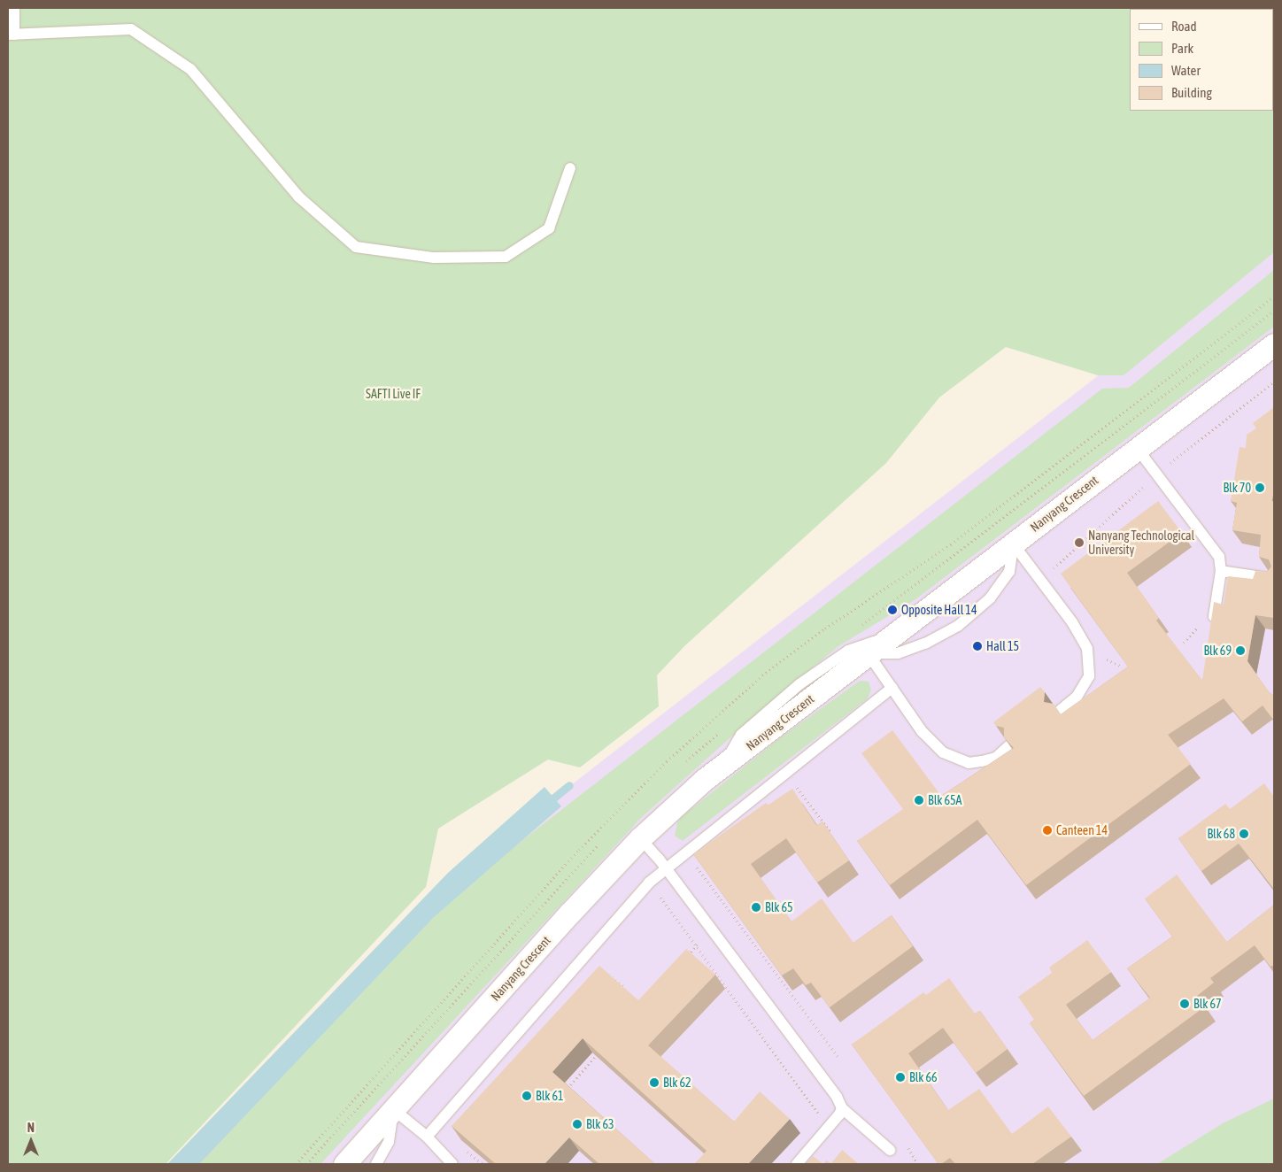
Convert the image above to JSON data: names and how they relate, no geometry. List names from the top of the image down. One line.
{"streets":{"street":["Nanyang Crescent"]},"parks":["SAFTI Live IF"],"places":["Blk 70","Nanyang Technological University","Opposite Hall 14","Hall 15","Blk 69","Blk 65A","Canteen 14","Blk 68","Blk 65","Blk 67","Blk 66","Blk 62","Blk 61","Blk 63"],"legend":["Road","Park","Water","Building"],"north":"top"}
